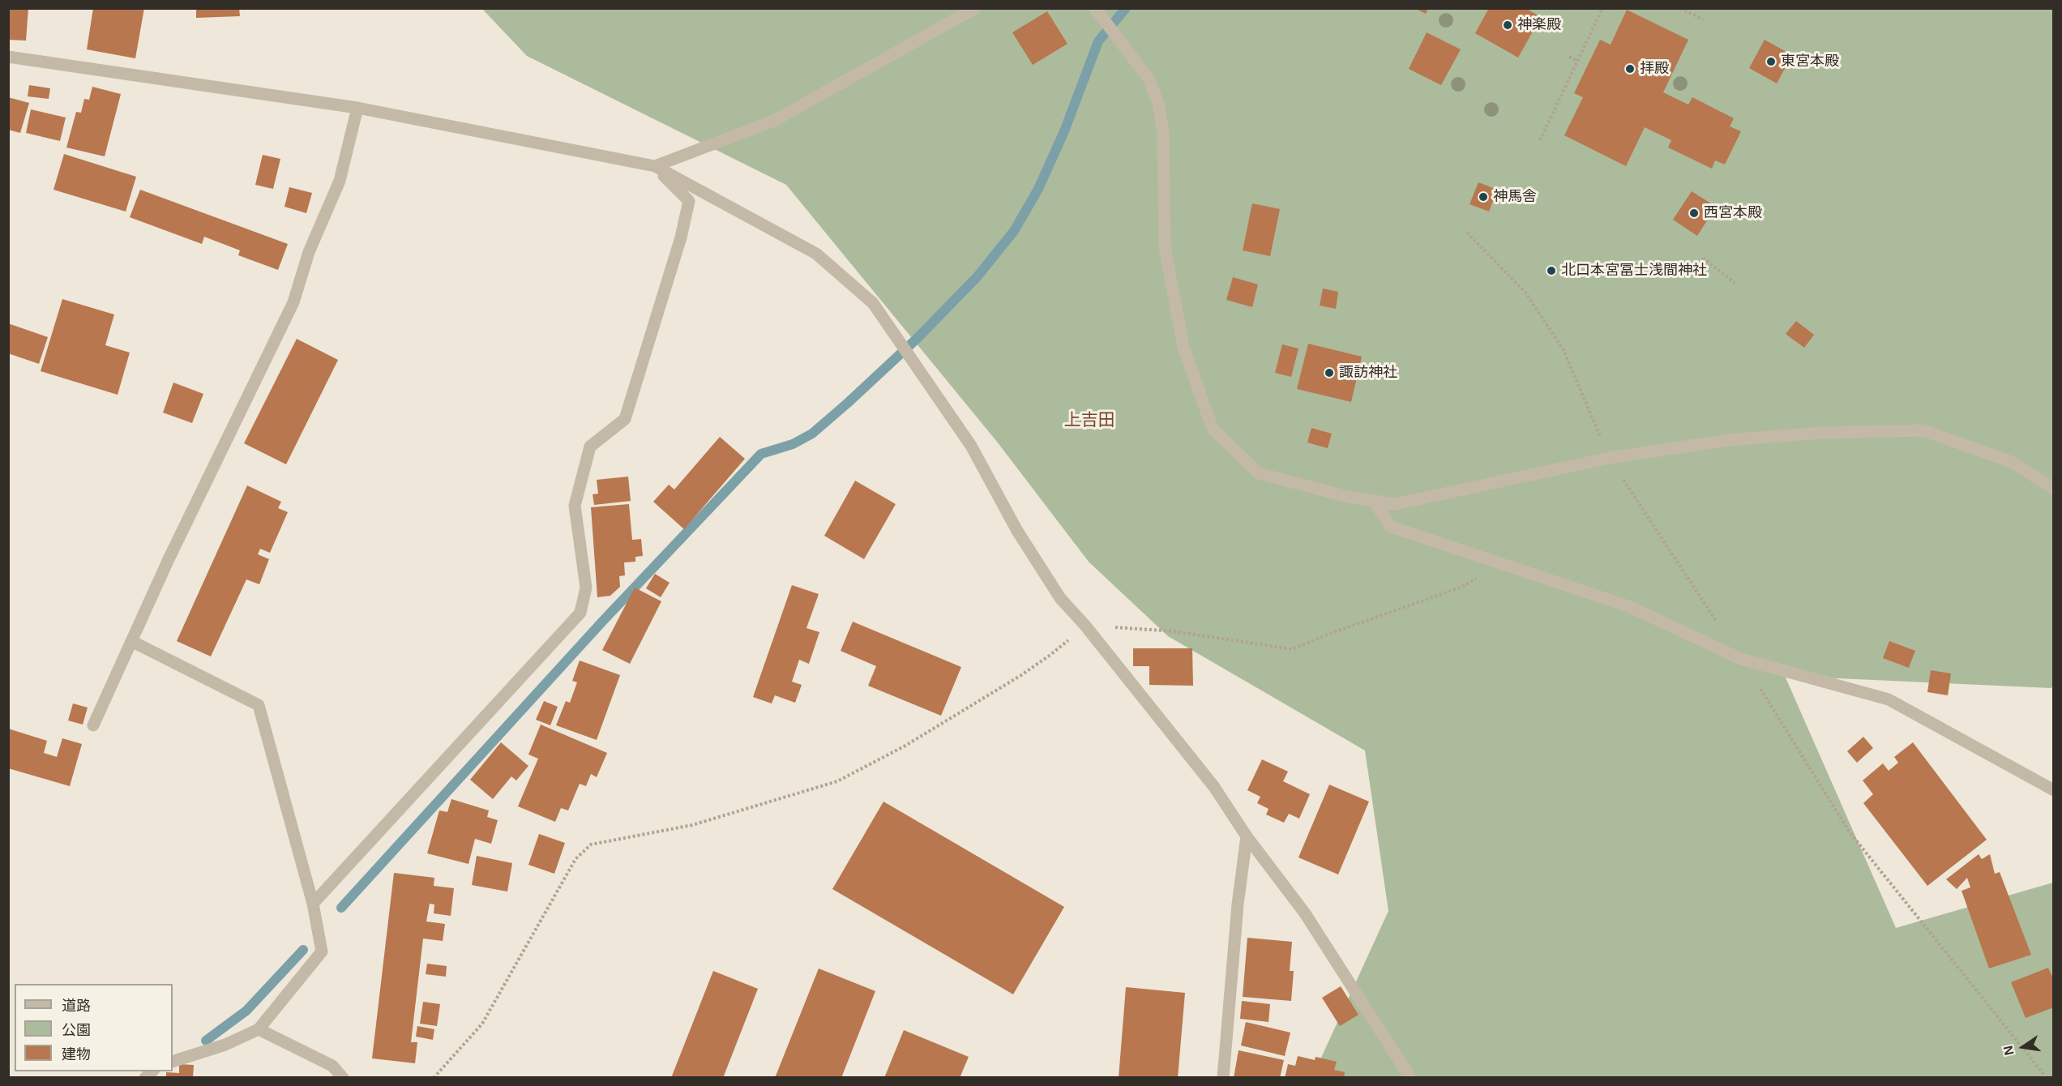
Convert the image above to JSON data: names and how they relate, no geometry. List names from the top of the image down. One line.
{"districts":["上吉田"],"places":["神楽殿","東宮本殿","拝殿","神馬舎","西宮本殿","北口本宮冨士浅間神社","諏訪神社"],"legend":["道路","公園","建物"],"north":"left"}
